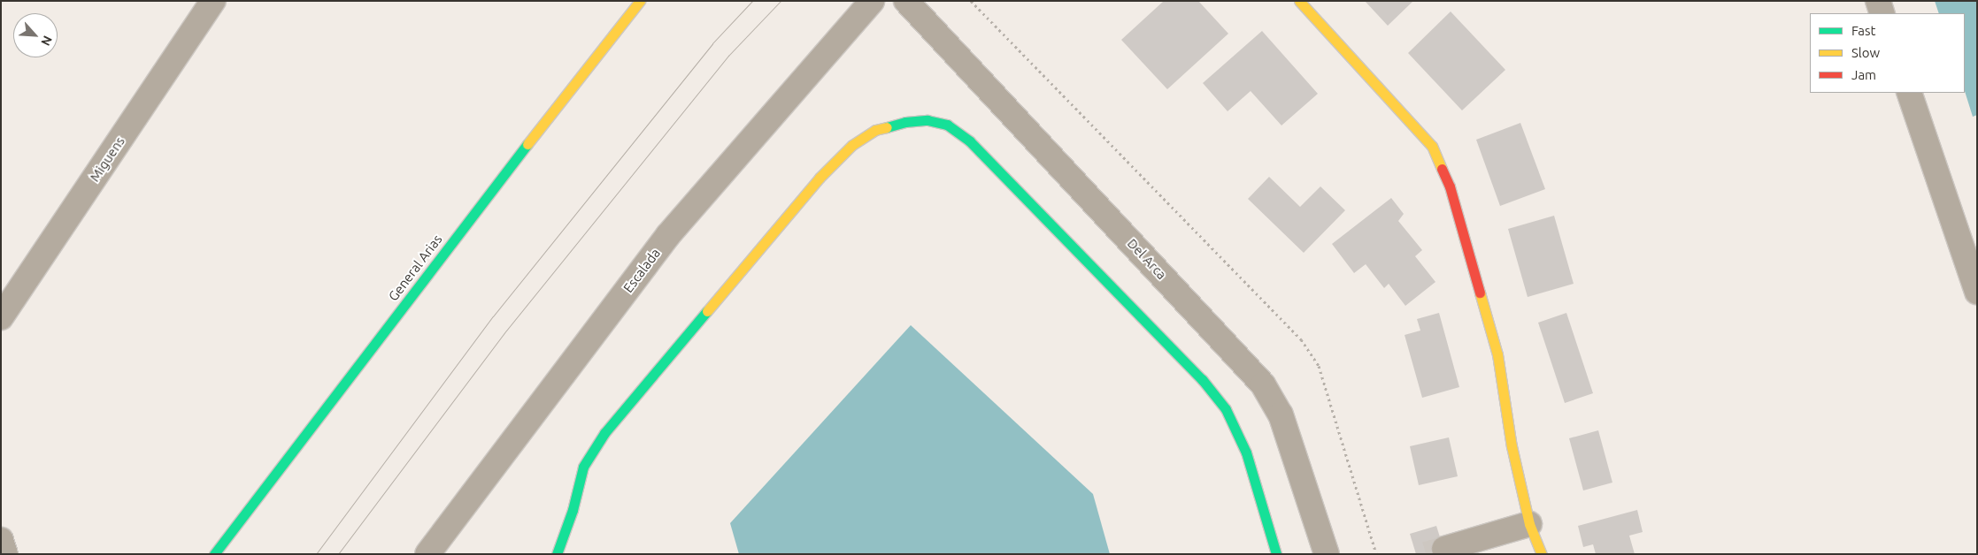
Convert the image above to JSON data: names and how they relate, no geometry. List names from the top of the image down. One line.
{"streets":{"street":["Miguens","Del Arca","General Arias","Escalada"]},"legend":["Fast","Slow","Jam"],"north":"bottom right"}
